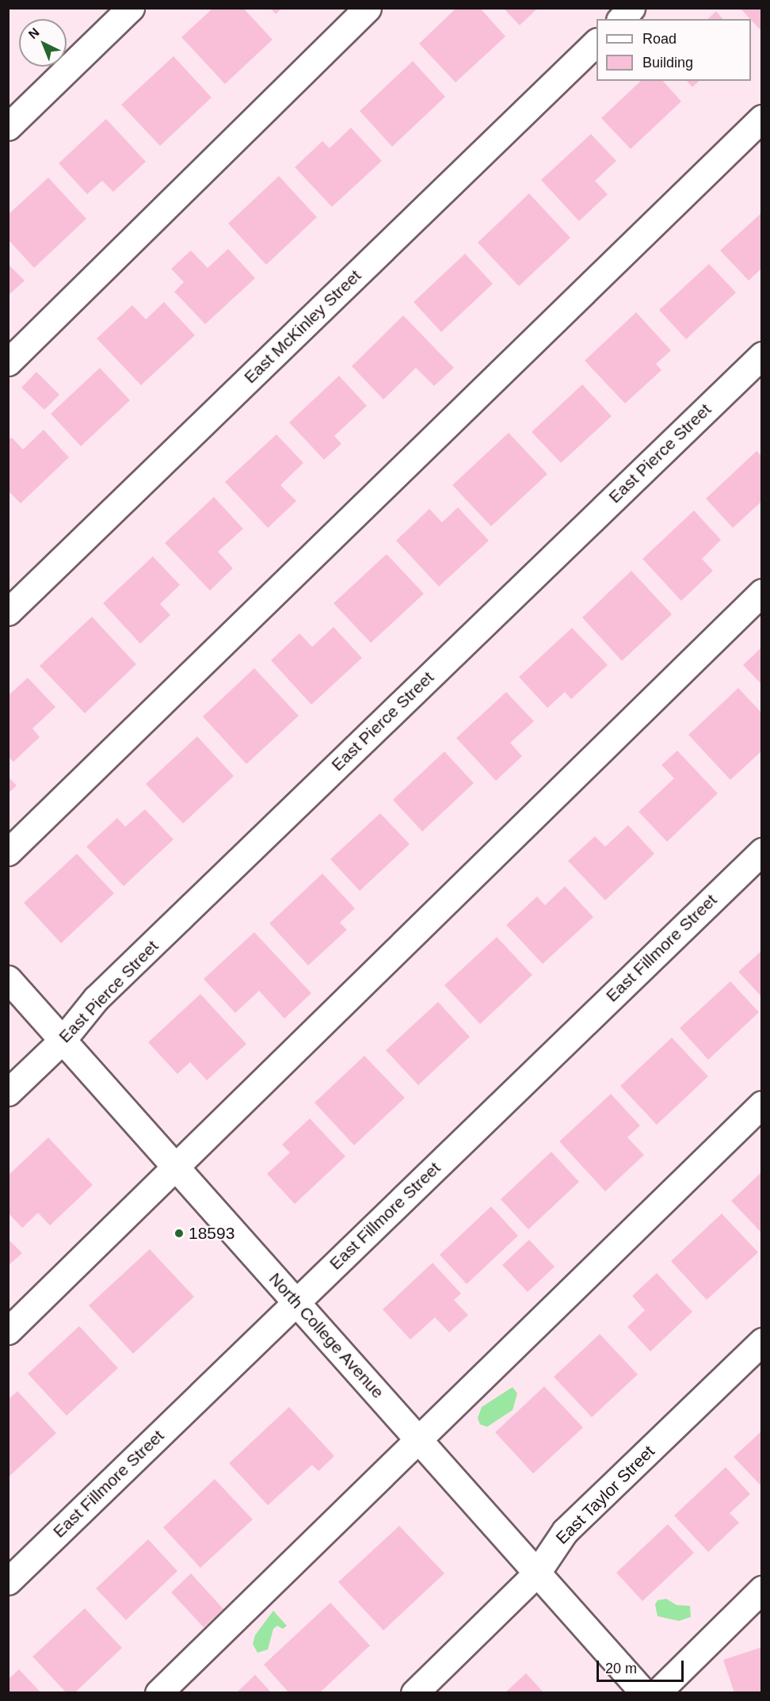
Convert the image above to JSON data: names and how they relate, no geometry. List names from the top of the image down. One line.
{"streets":{"street":["East McKinley Street","East Pierce Street","East Fillmore Street","North College Avenue","East Taylor Street"]},"crossings":[["East Pierce Street","North College Avenue"],["East Fillmore Street","North College Avenue"],["North College Avenue","East Taylor Street"]],"places":["18593"],"legend":["Road","Building"],"scale_bar":"20 m","north":"top left"}
